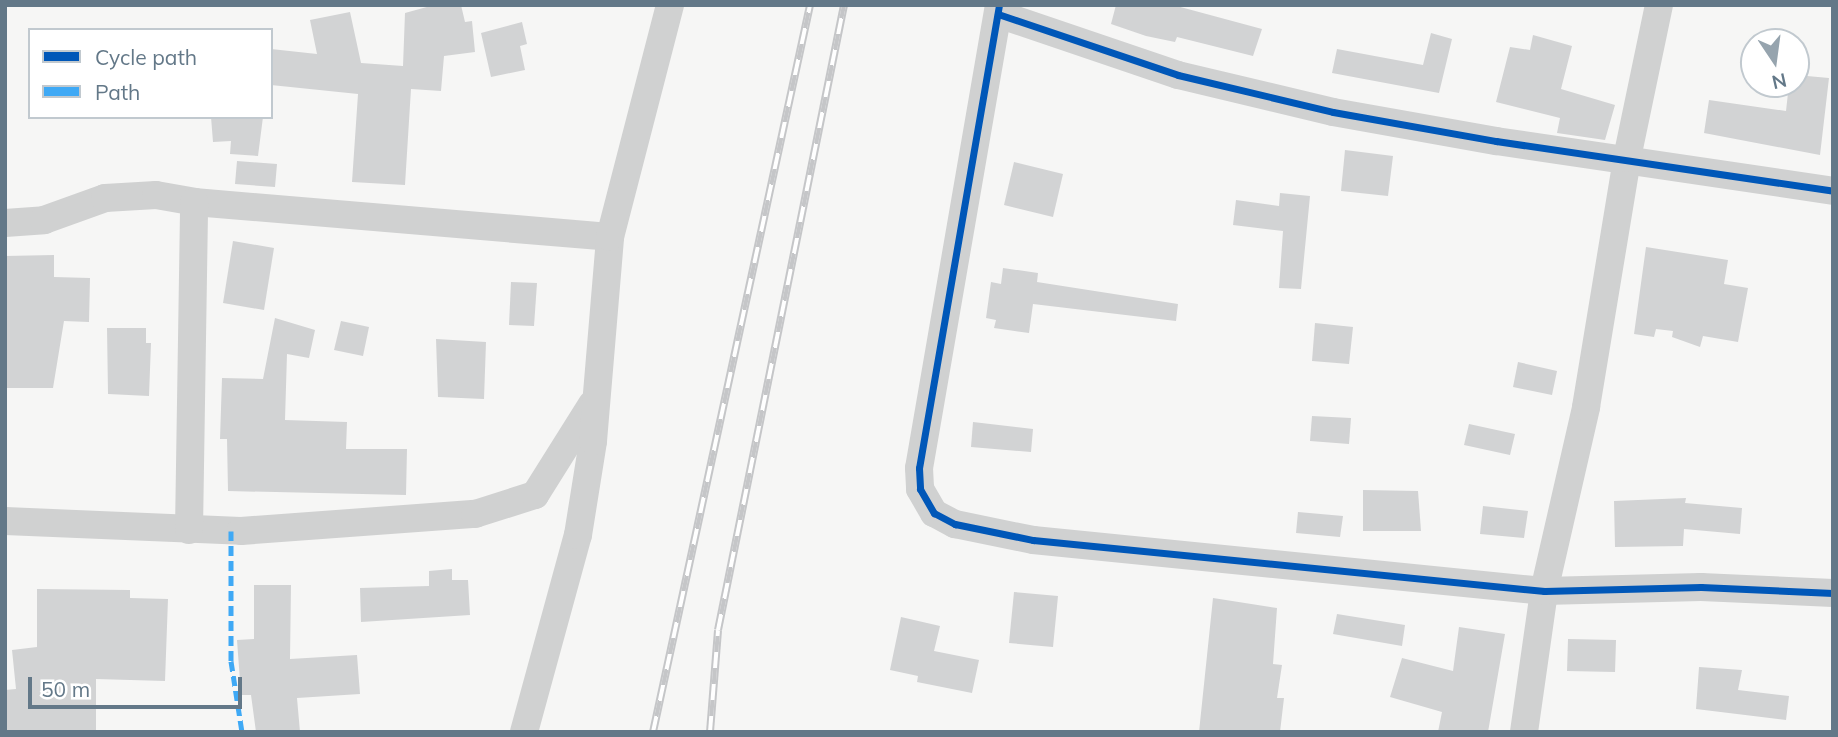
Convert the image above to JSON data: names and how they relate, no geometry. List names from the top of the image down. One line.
{"legend":["Cycle path","Path"],"scale_bar":"50 m","north":"bottom"}
